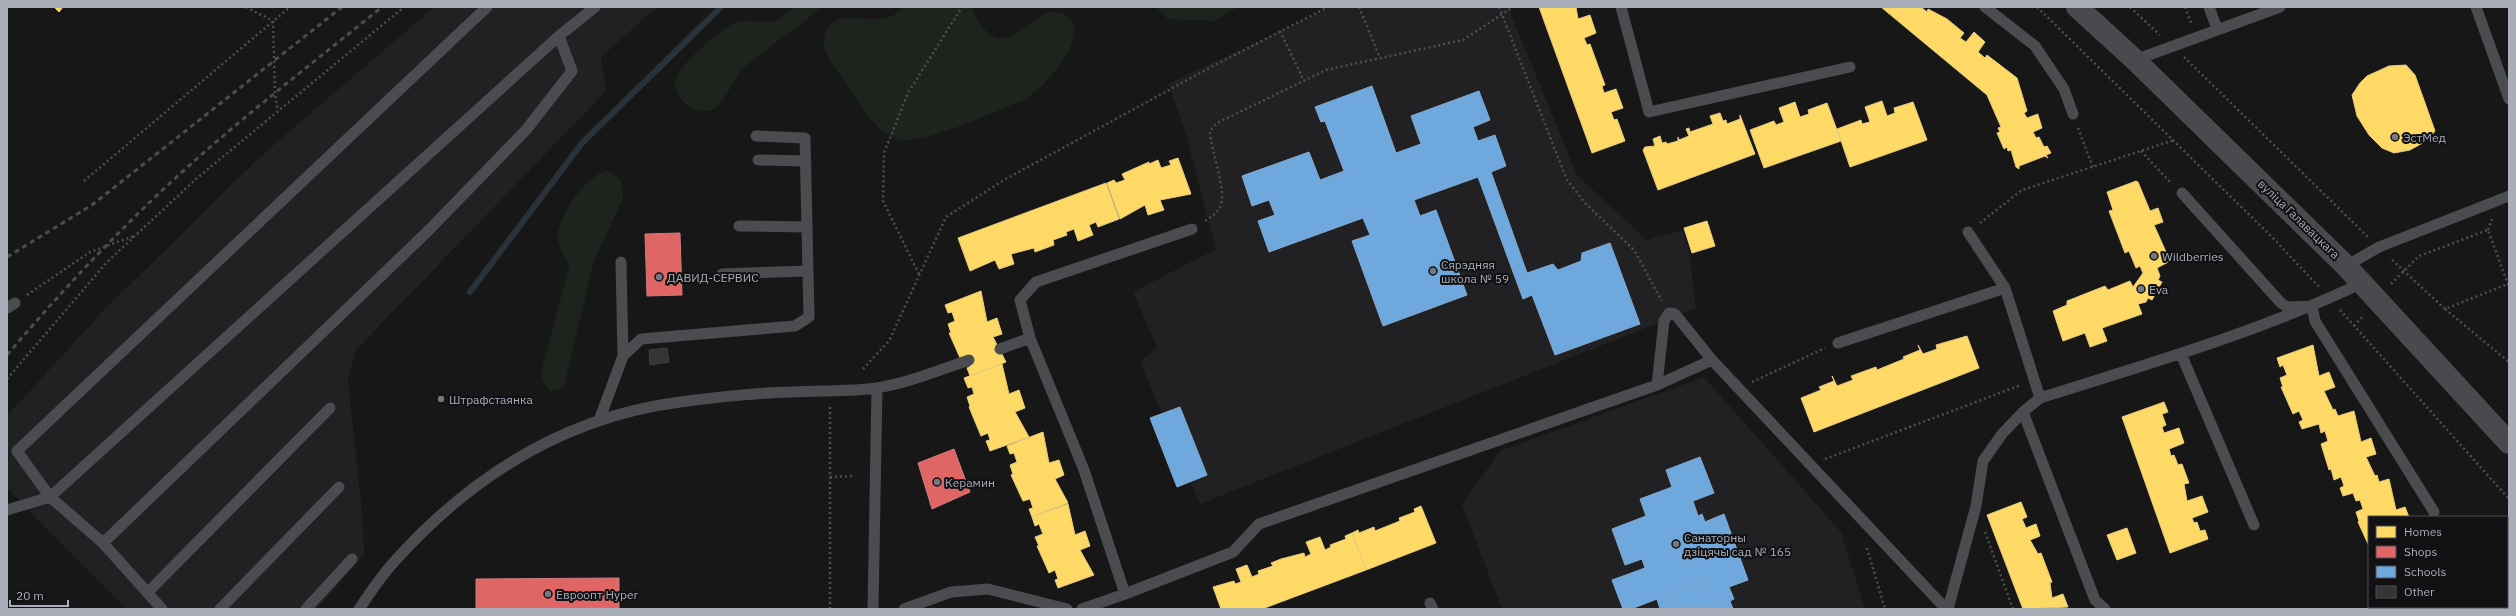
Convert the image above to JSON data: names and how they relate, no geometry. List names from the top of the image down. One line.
{"streets":{"street":["вуліца Галавацкага"]},"places":["ЭстМед","Wildberries","Сярэдняя школа № 59","ДАВИД-СЕРВИС","Eva","Штрафстаянка","Керамин","Санаторны дзіцячы сад № 165","Евроопт Hyper"],"legend":["Homes","Shops","Schools","Other"],"scale_bar":"20 m"}
